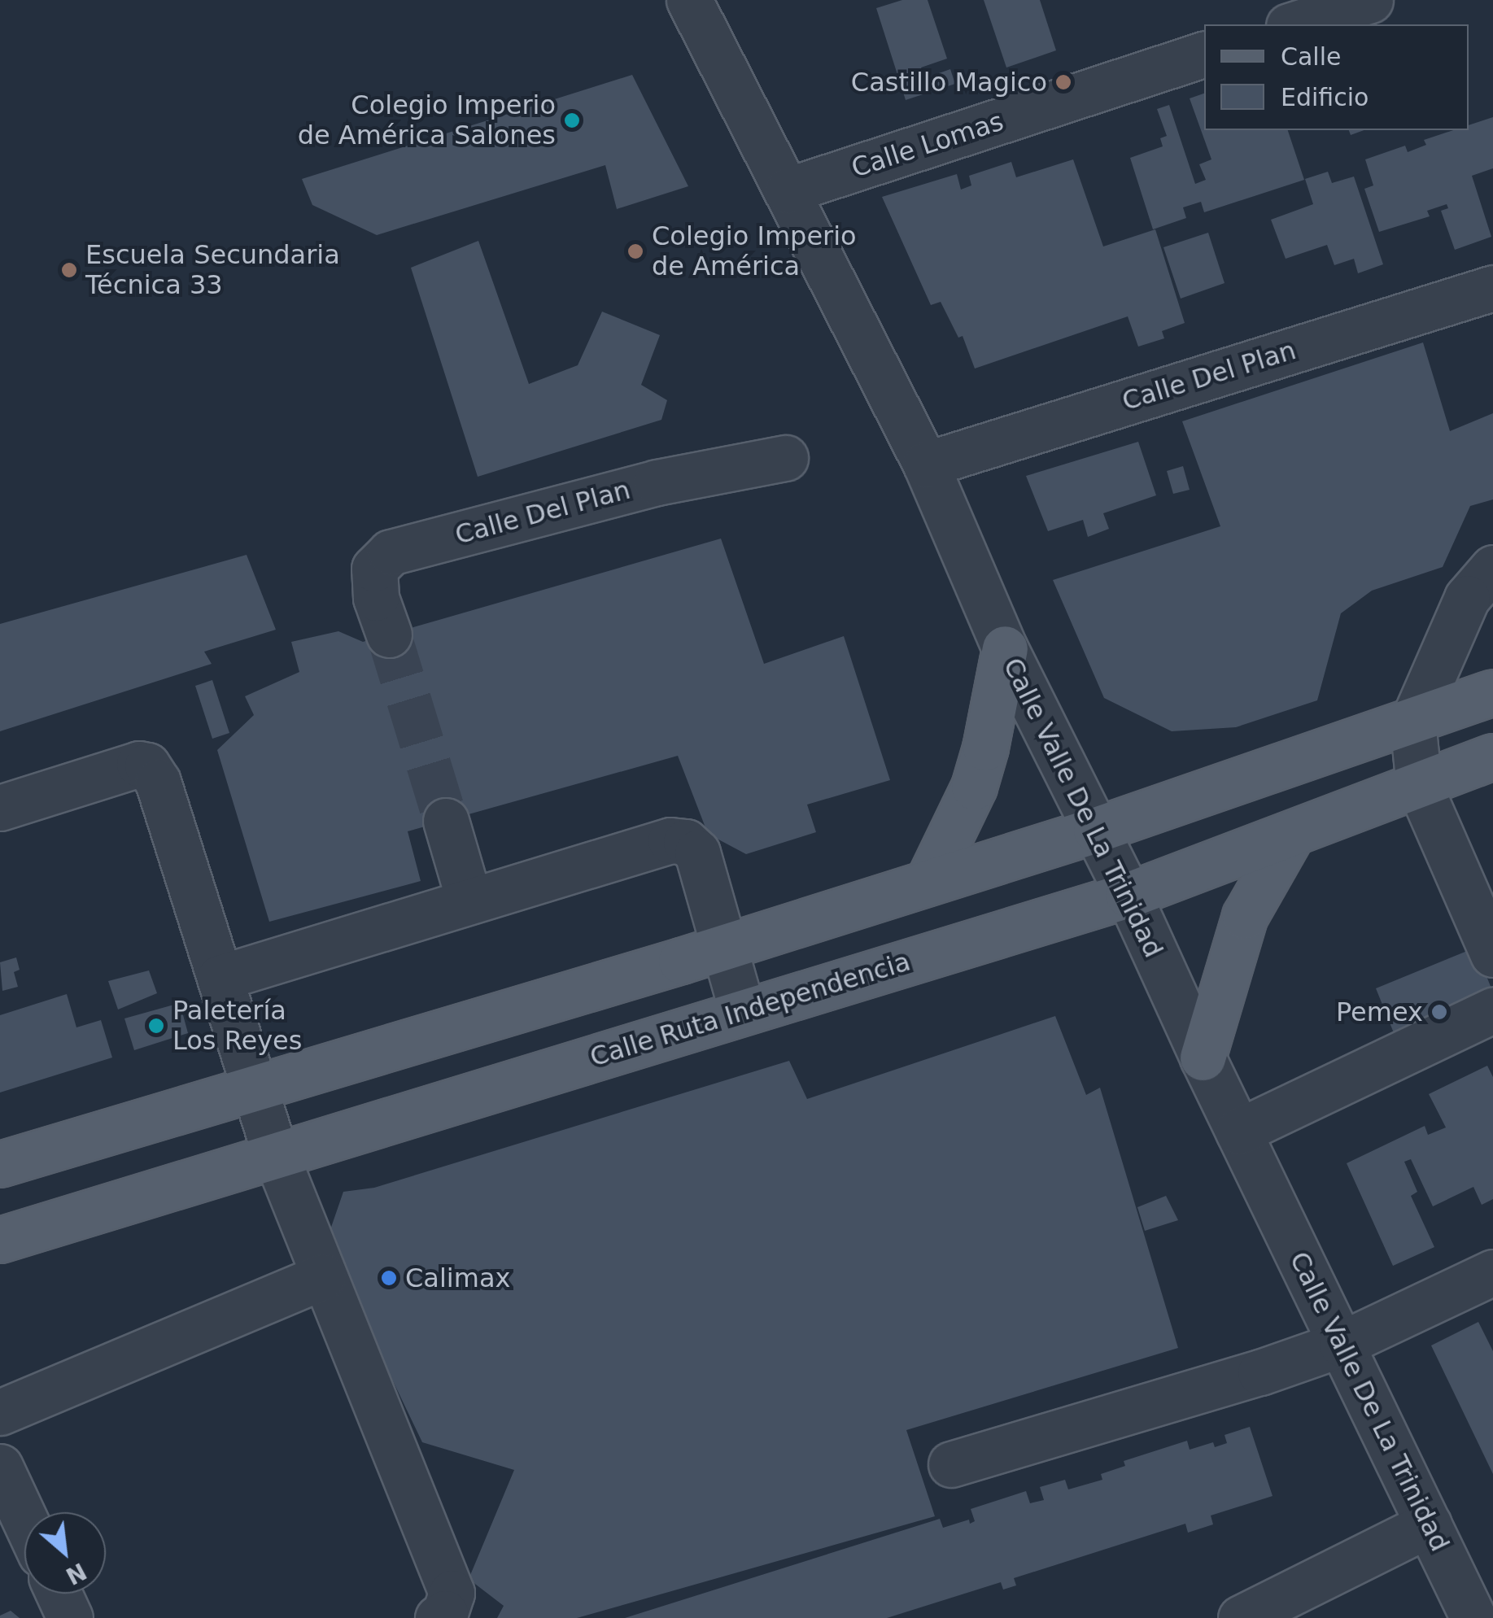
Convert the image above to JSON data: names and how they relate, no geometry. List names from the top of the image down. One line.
{"streets":{"main road":["Calle Ruta Independencia"],"street":["Calle Lomas","Calle Del Plan","Calle Valle De La Trinidad"]},"crossings":[["Calle Lomas","Calle Valle De La Trinidad"],["Calle Del Plan","Calle Valle De La Trinidad"],["Calle Valle De La Trinidad","Calle Ruta Independencia"]],"places":["Castillo Magico","Colegio Imperio de América Salones","Colegio Imperio de América","Escuela Secundaria Técnica 33","Pemex","Paletería Los Reyes","Calimax"],"legend":["Calle","Edificio"],"north":"bottom right"}
